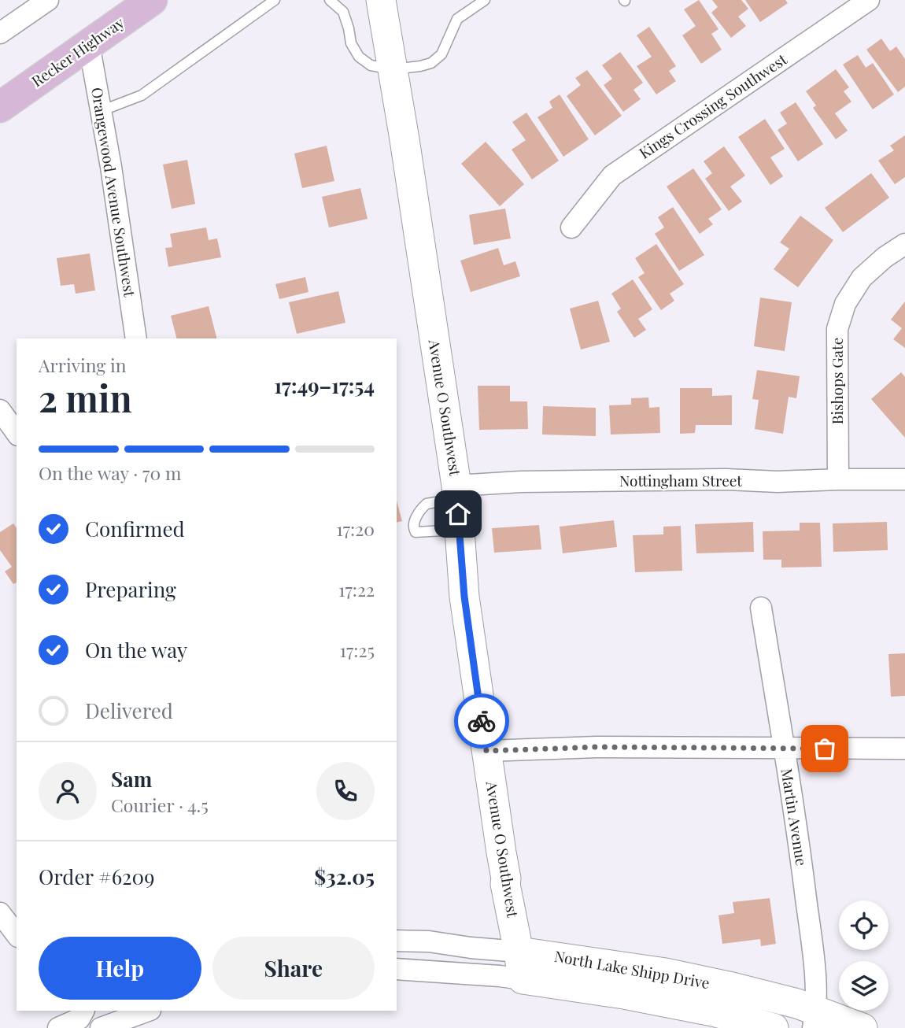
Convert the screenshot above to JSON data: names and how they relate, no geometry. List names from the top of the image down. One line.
{"streets":{"main road":["Recker Highway"],"street":["Kings Crossing Southwest","Orangewood Avenue Southwest","Bishops Gate","Avenue O Southwest","Nottingham Street","Martin Avenue","North Lake Shipp Drive"]},"crossings":[["Recker Highway","Orangewood Avenue Southwest"],["Bishops Gate","Nottingham Street"],["Avenue O Southwest","Nottingham Street"],["Avenue O Southwest","North Lake Shipp Drive"],["Martin Avenue","North Lake Shipp Drive"]],"page":{"heading":["2 min","Arriving in","17:49–17:54"],"panel":["Sam","Courier · 4.5","Order #6209","$32.05"],"bar":"On the way · 70 m","list":[["Confirmed","17:20"],["Preparing","17:22"],["On the way","17:25"],"Delivered"],"buttons":["Help","Share"]}}
